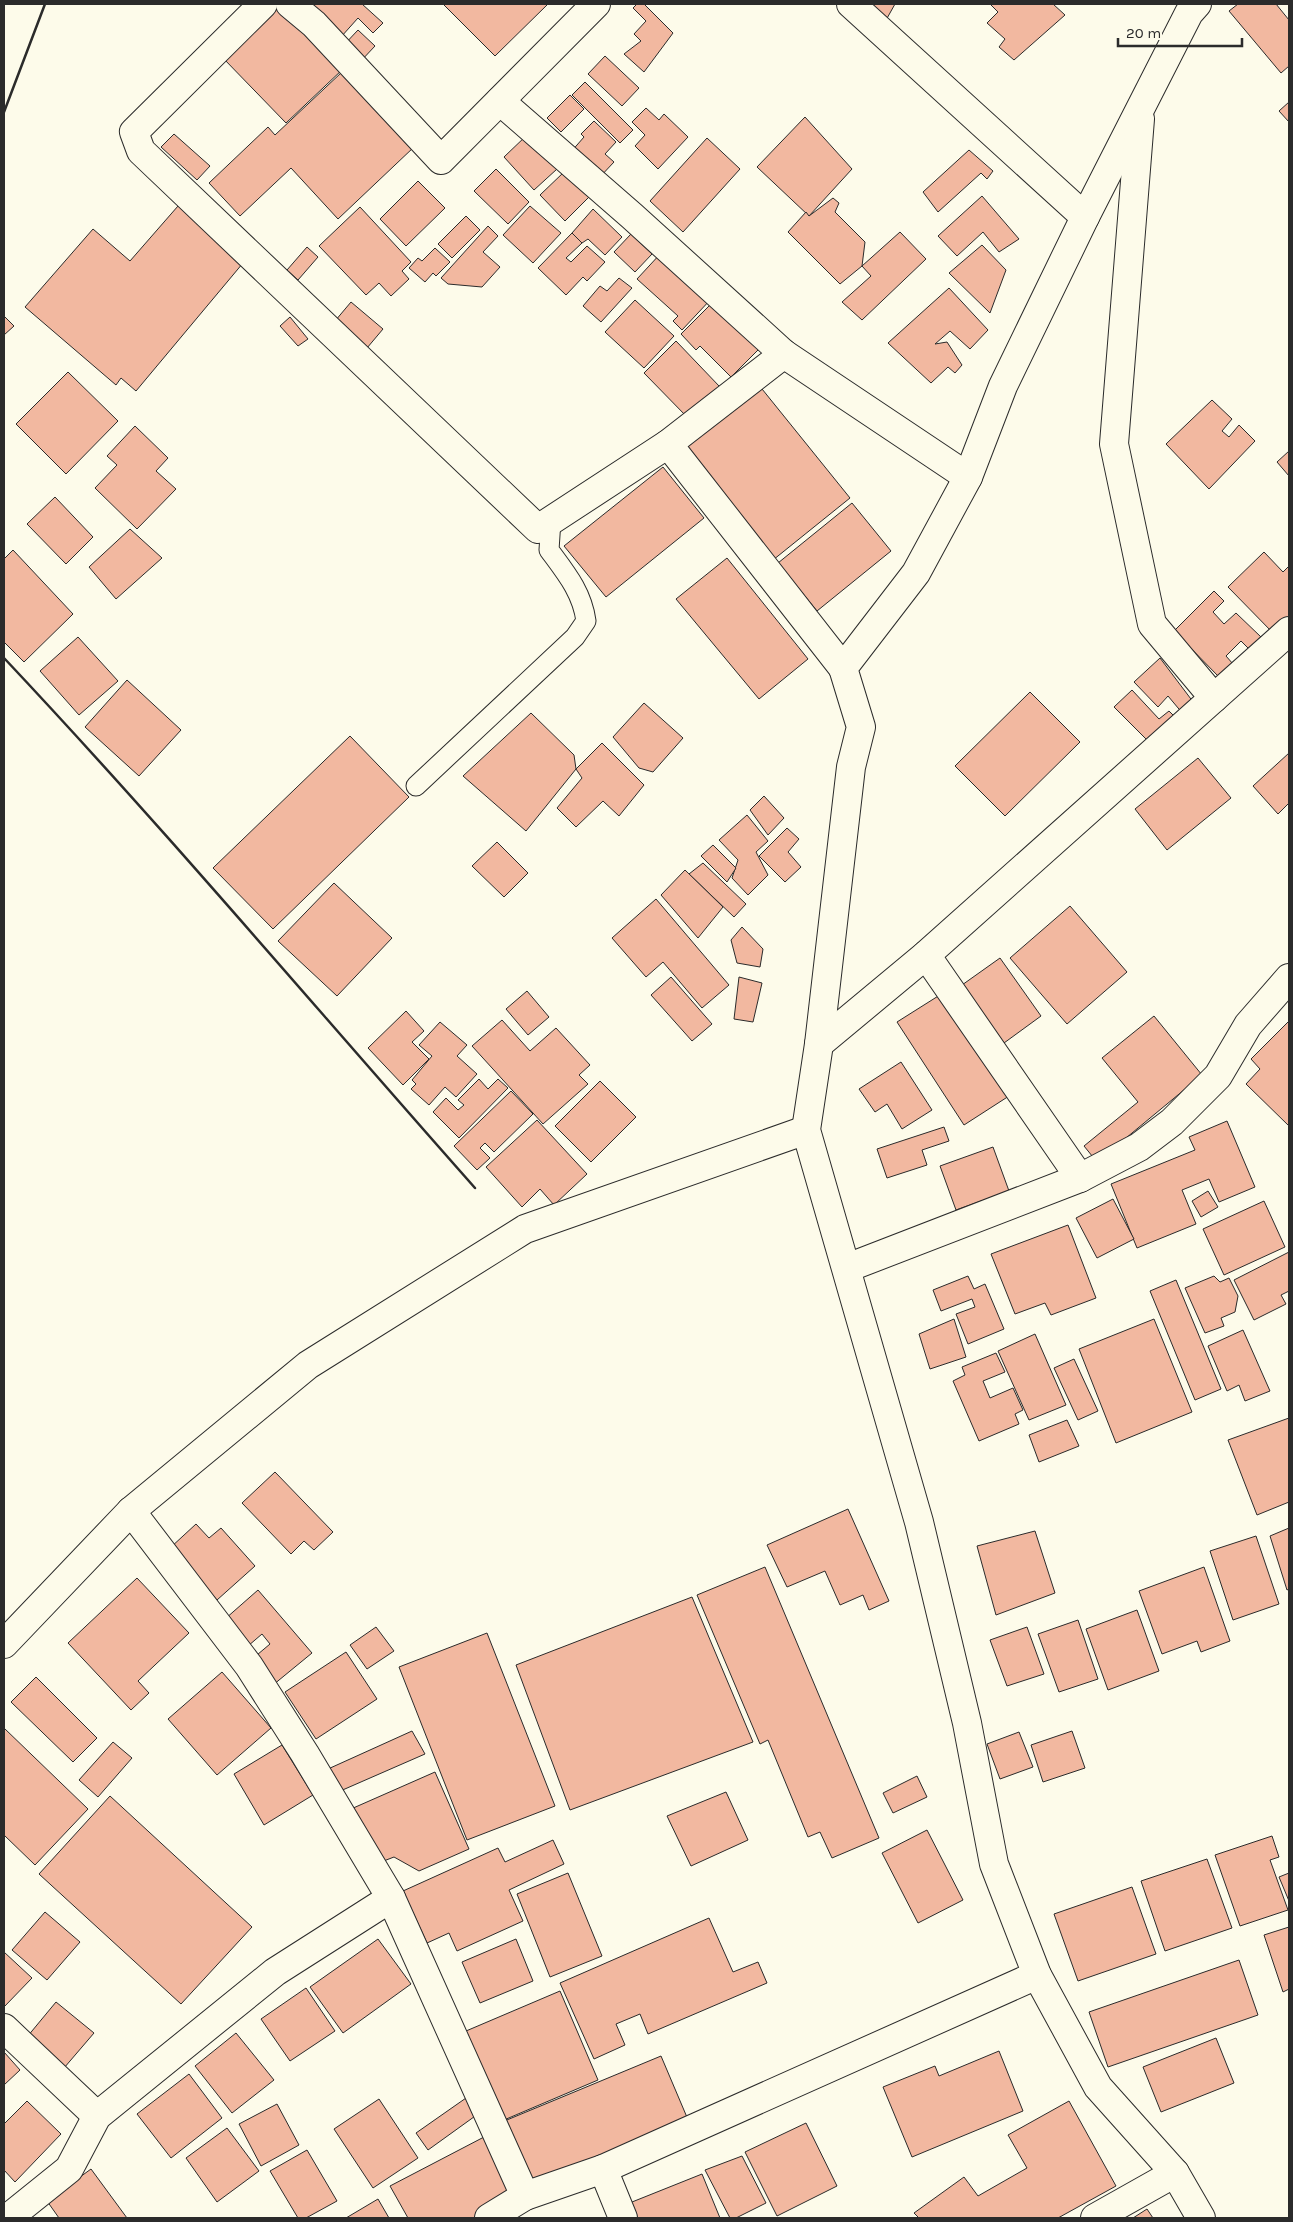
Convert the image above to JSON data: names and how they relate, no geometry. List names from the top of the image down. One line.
{"scale_bar":"20 m"}
